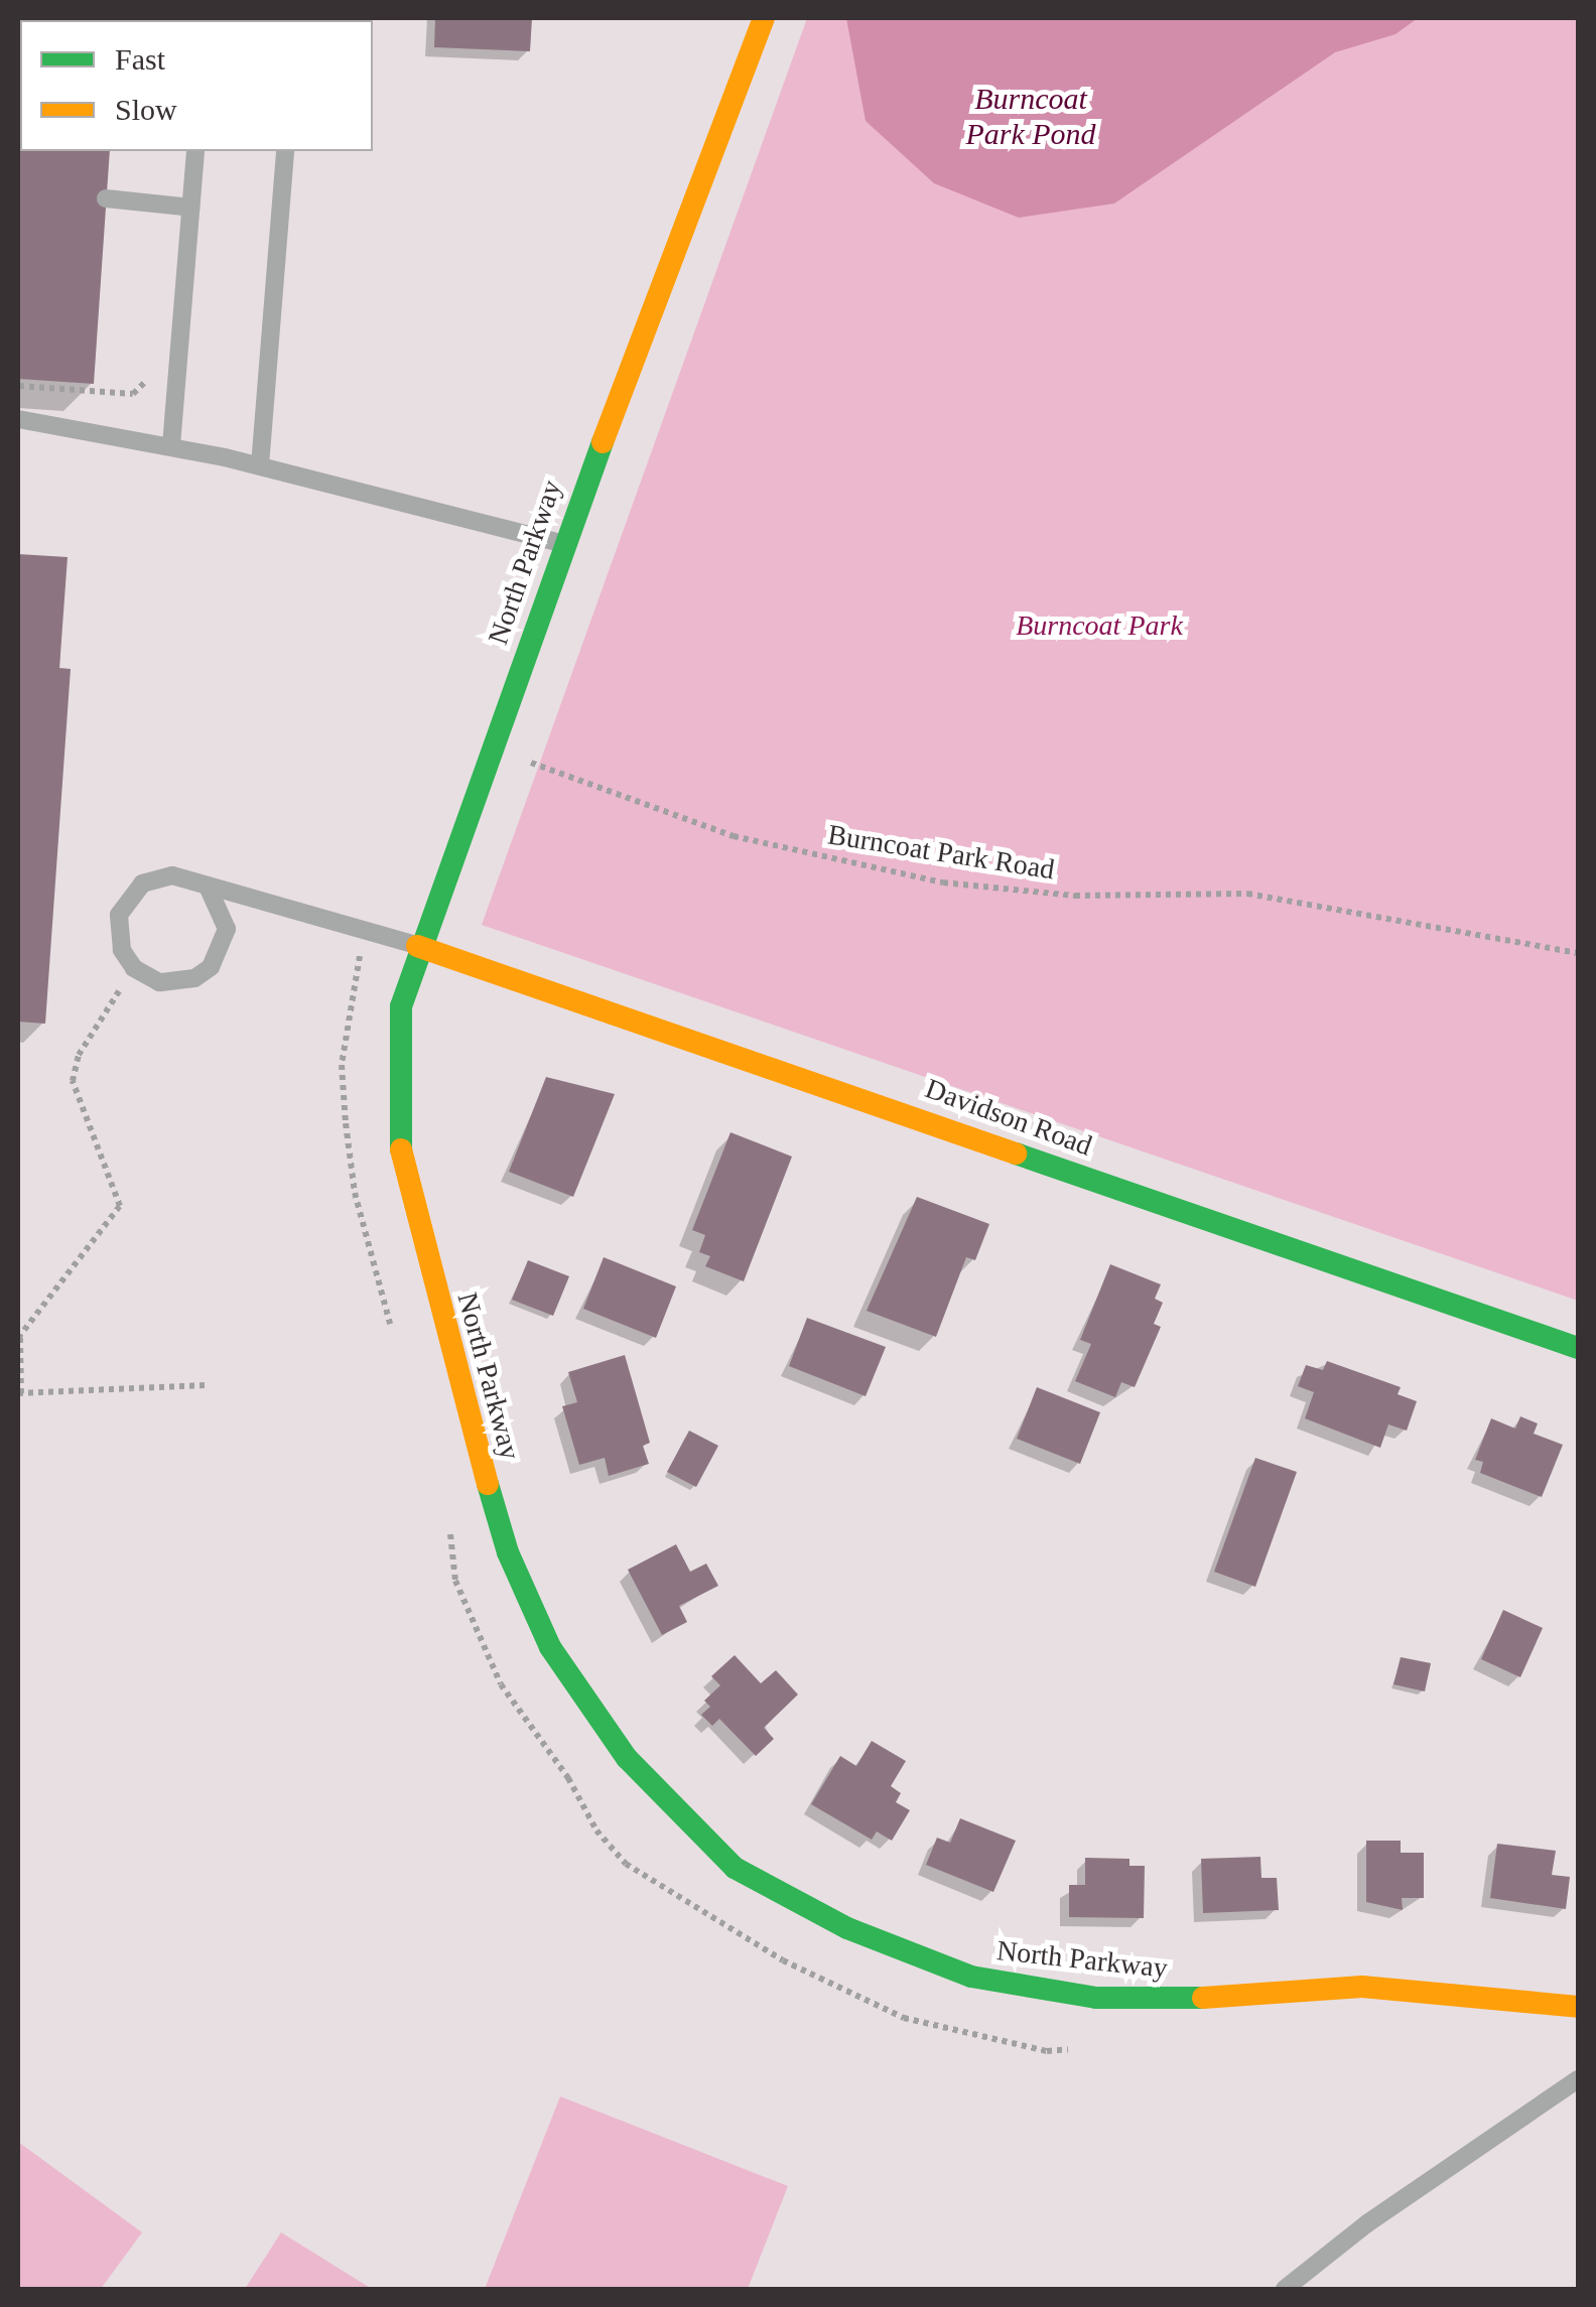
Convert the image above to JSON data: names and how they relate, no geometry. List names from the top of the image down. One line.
{"streets":{"street":["North Parkway","Davidson Road"],"path":["Burncoat Park Road"]},"crossings":[["North Parkway","Burncoat Park Road"],["North Parkway","Davidson Road"]],"water":["Burncoat Park Pond"],"parks":["Burncoat Park"],"legend":["Fast","Slow"]}
